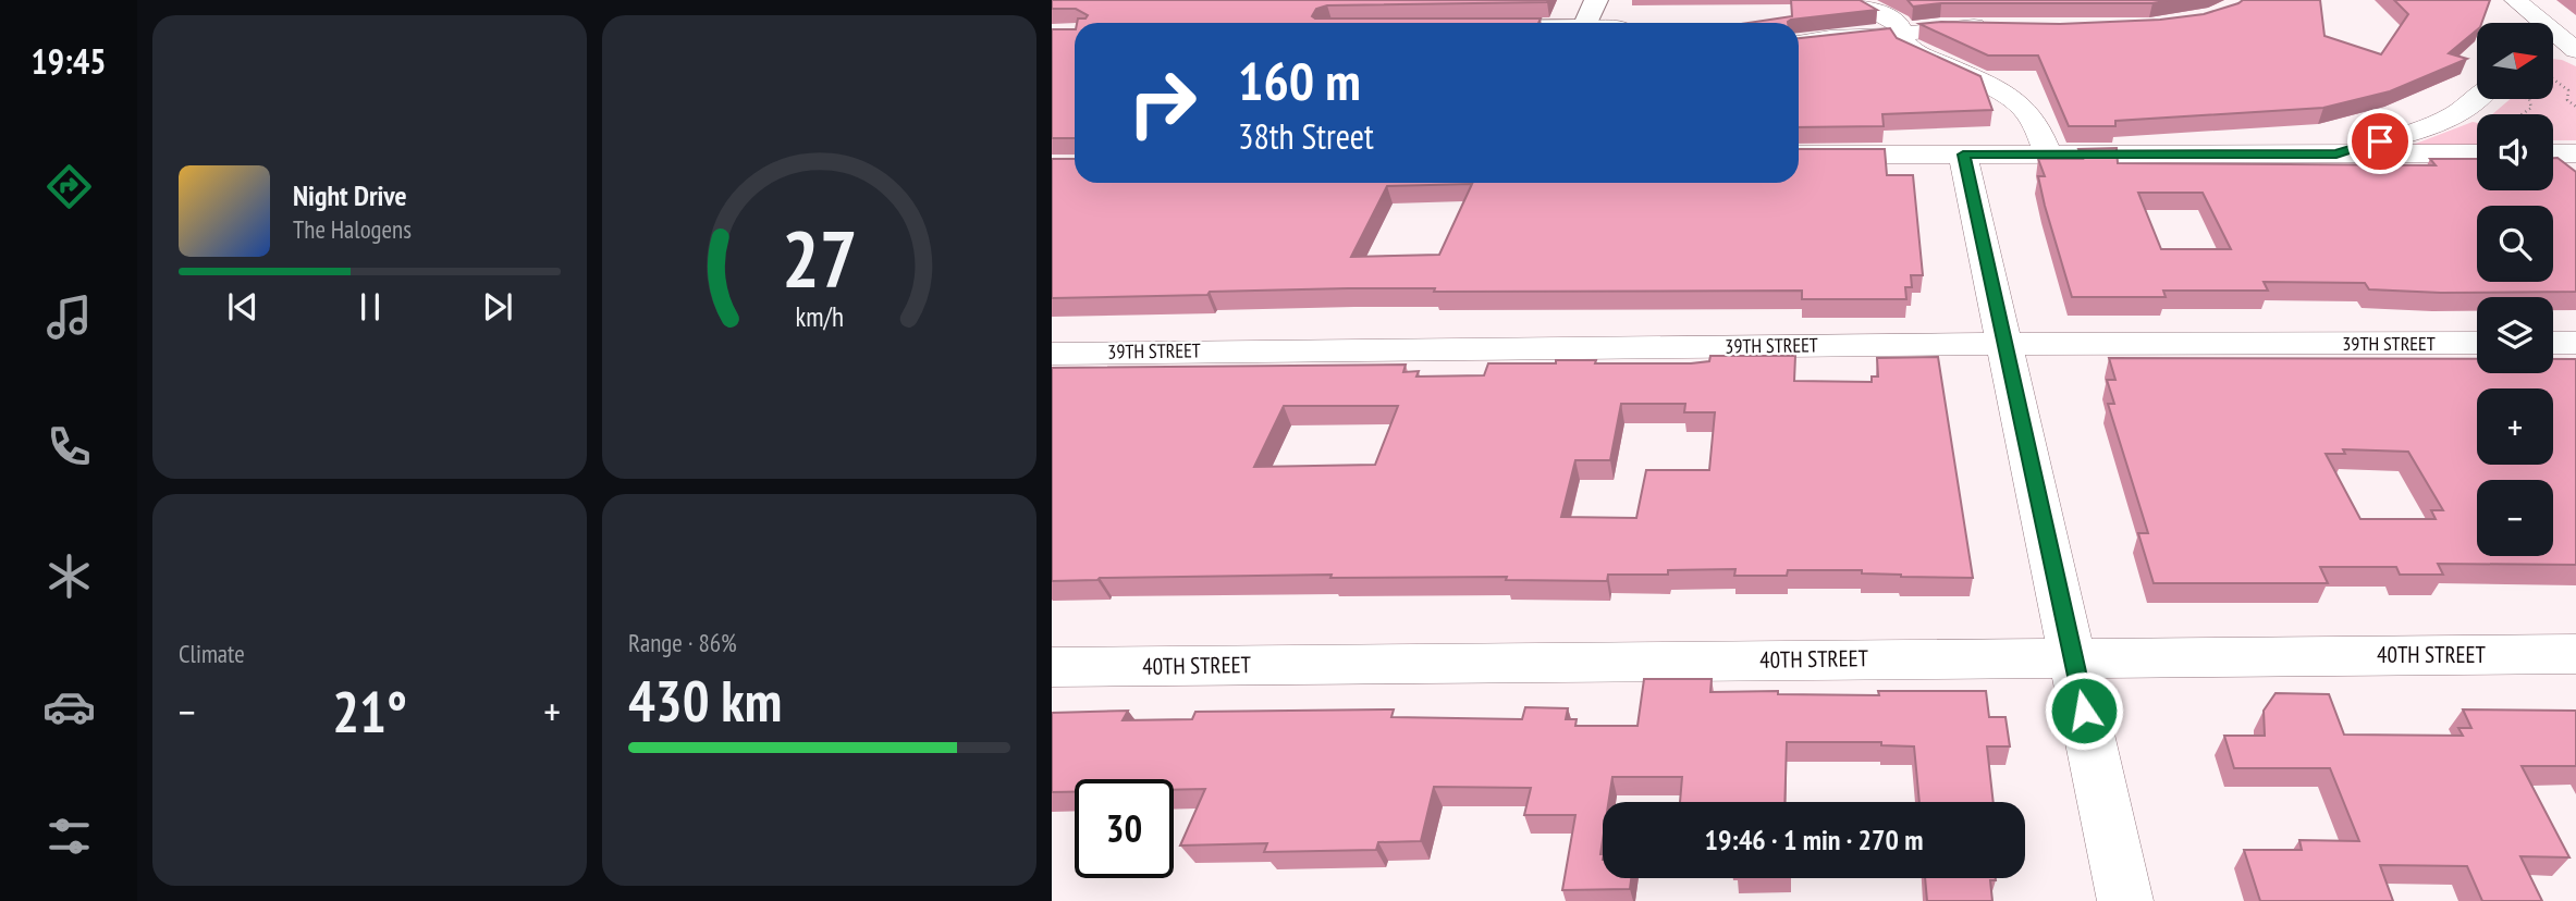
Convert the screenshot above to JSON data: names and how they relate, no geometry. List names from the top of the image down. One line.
{"streets":{"street":["39TH STREET","40TH STREET"]},"north":"right","page":{"tabs":"19:45","map_buttons":["+","−"],"turn":["160 m","38th Street"],"song":["Night Drive","The Halogens"],"tile":["Climate",["Range · 86%","430 km"]],"heat":["−","21°","+"],"limit":"30","trip":"19:46 · 1 min · 270 m","gauge":["27","km/h"]}}
